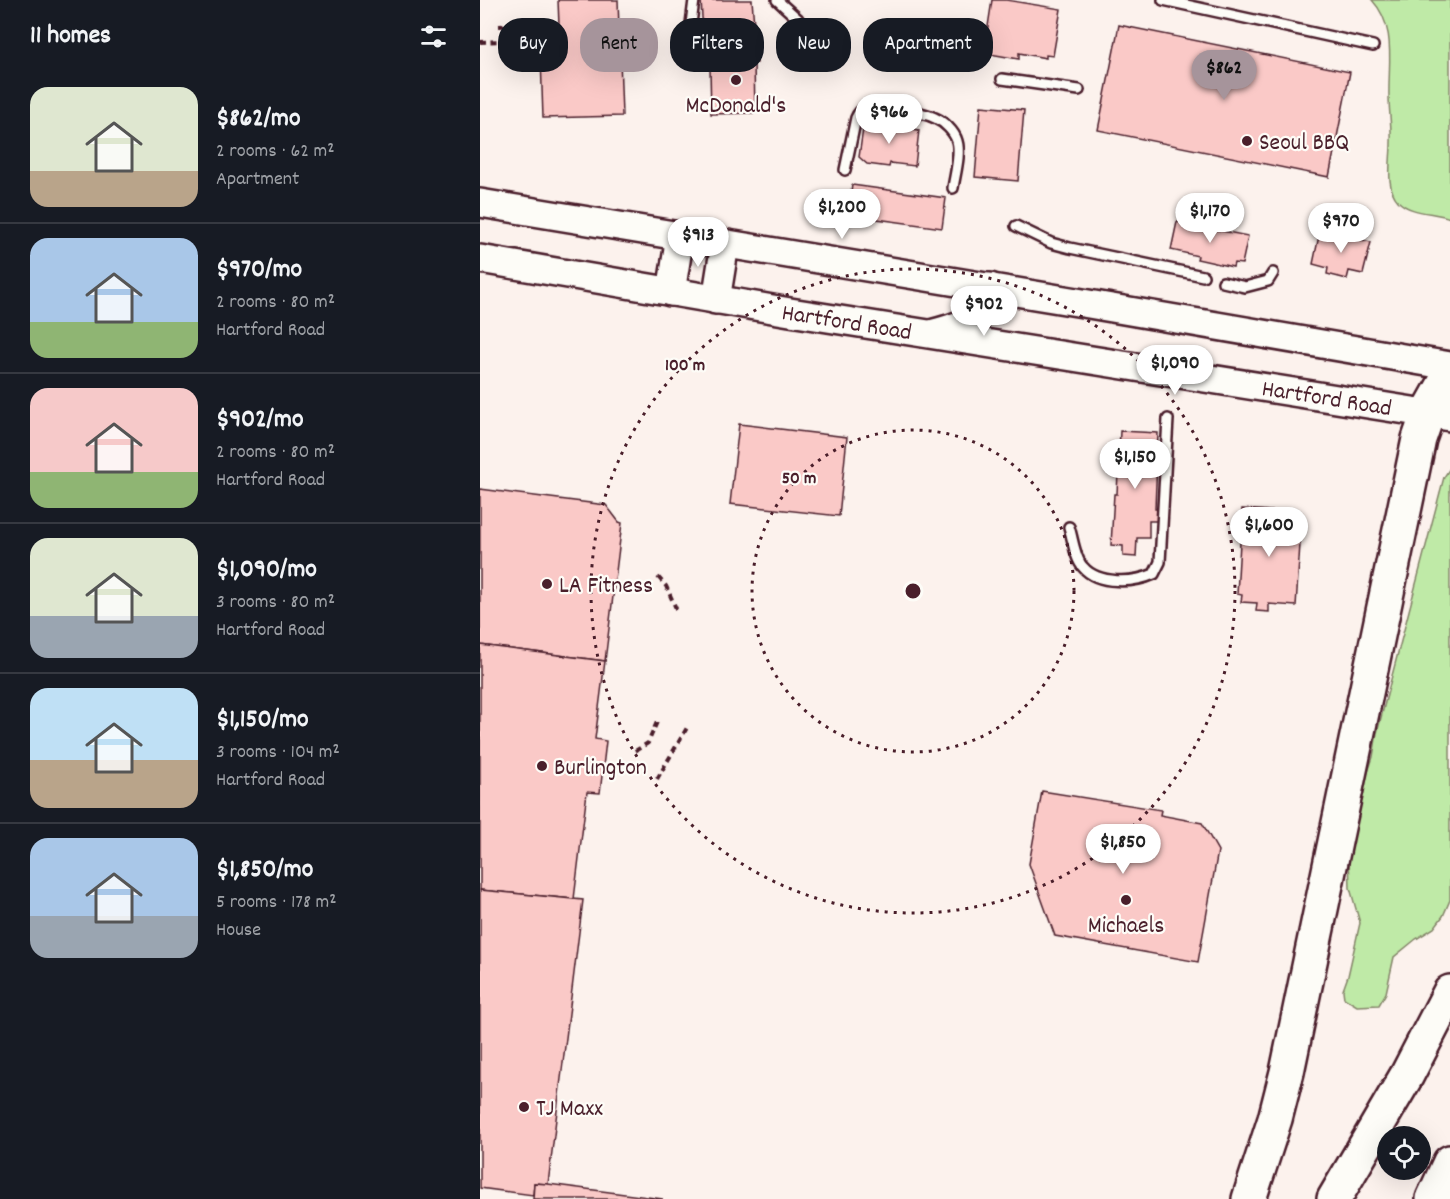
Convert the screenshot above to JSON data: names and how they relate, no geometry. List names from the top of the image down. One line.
{"streets":{"main road":["Hartford Road"]},"places":["McDonald's","Seoul BBQ","LA Fitness","Burlington","Michaels","TJ Maxx"],"page":{"heading":"11 homes","chip":["Buy","Rent","Filters","New","Apartment"],"price":["$862","$966","$1,200","$1,170","$970","$913","$902","$1,090","$1,150","$1,600","$1,850"],"list":[{"name":"$862/mo","note":"2 rooms · 62 m² · Apartment"},{"name":"$970/mo","note":"2 rooms · 80 m² · Hartford Road"},{"name":"$902/mo","note":"2 rooms · 80 m² · Hartford Road"},{"name":"$1,090/mo","note":"3 rooms · 80 m² · Hartford Road"},{"name":"$1,150/mo","note":"3 rooms · 104 m² · Hartford Road"},{"name":"$1,850/mo","note":"5 rooms · 178 m² · House"}]},"rings":["100 m","50 m"]}
